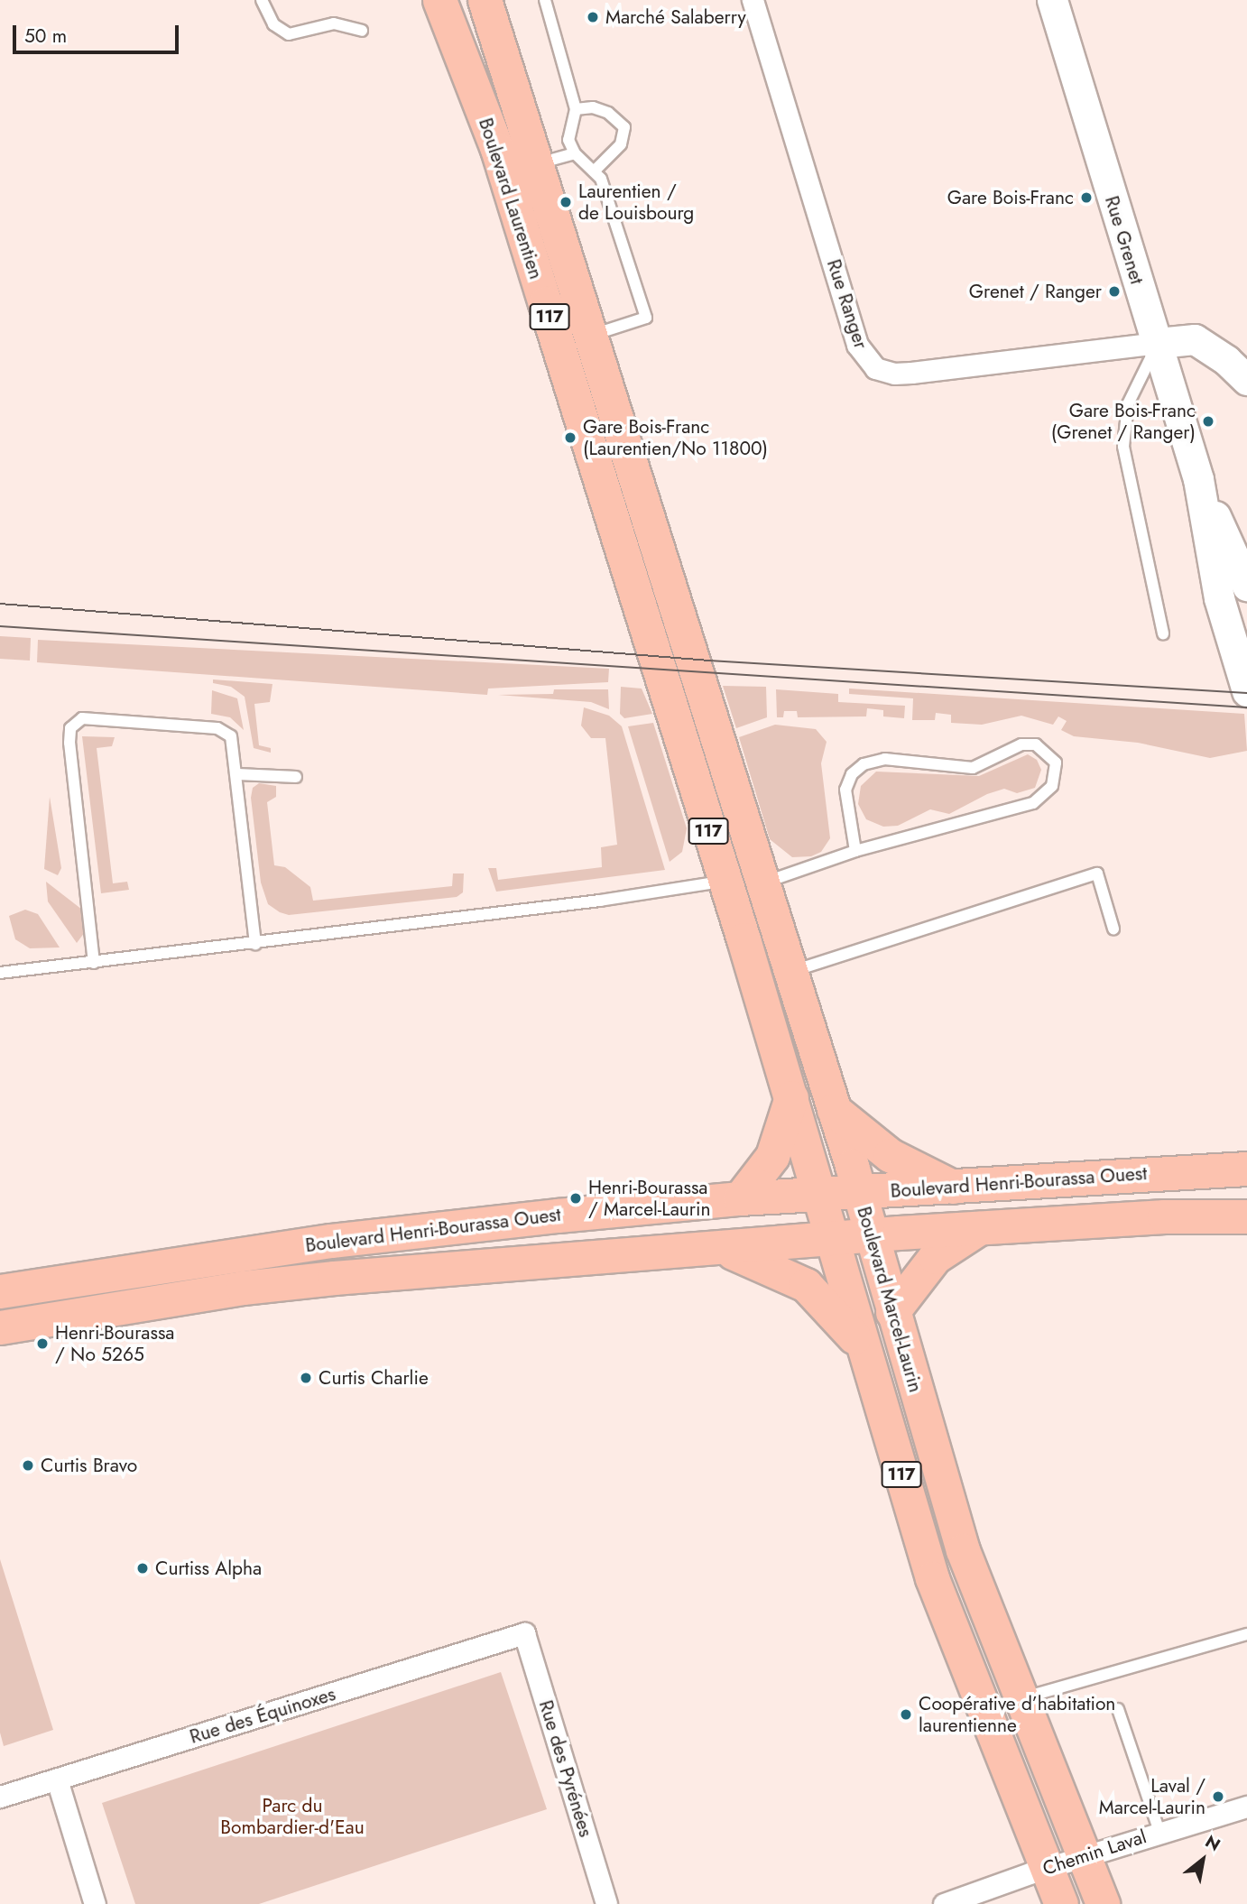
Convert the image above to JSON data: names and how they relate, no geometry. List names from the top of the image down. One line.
{"streets":{"main road":["Boulevard Laurentien","117","Boulevard Henri-Bourassa Ouest","Boulevard Marcel-Laurin"],"street":["Rue Grenet","Rue Ranger","Rue des Équinoxes","Rue des Pyrénées","Chemin Laval"]},"crossings":[["Boulevard Laurentien","Boulevard Marcel-Laurin"],["Rue Grenet","Rue Ranger"],["Boulevard Henri-Bourassa Ouest","Boulevard Marcel-Laurin"],["Boulevard Marcel-Laurin","Chemin Laval"],["Rue des Équinoxes","Rue des Pyrénées"]],"parks":["Parc du Bombardier-d'Eau"],"places":["Marché Salaberry","Gare Bois-Franc","Laurentien / de Louisbourg","Grenet / Ranger","Gare Bois-Franc (Grenet / Ranger)","Gare Bois-Franc (Laurentien/No 11800)","Henri-Bourassa / Marcel-Laurin","Henri-Bourassa / No 5265","Curtis Charlie","Curtis Bravo","Curtiss Alpha","Coopérative d’habitation laurentienne","Laval / Marcel-Laurin"],"scale_bar":"50 m","north":"top right"}
